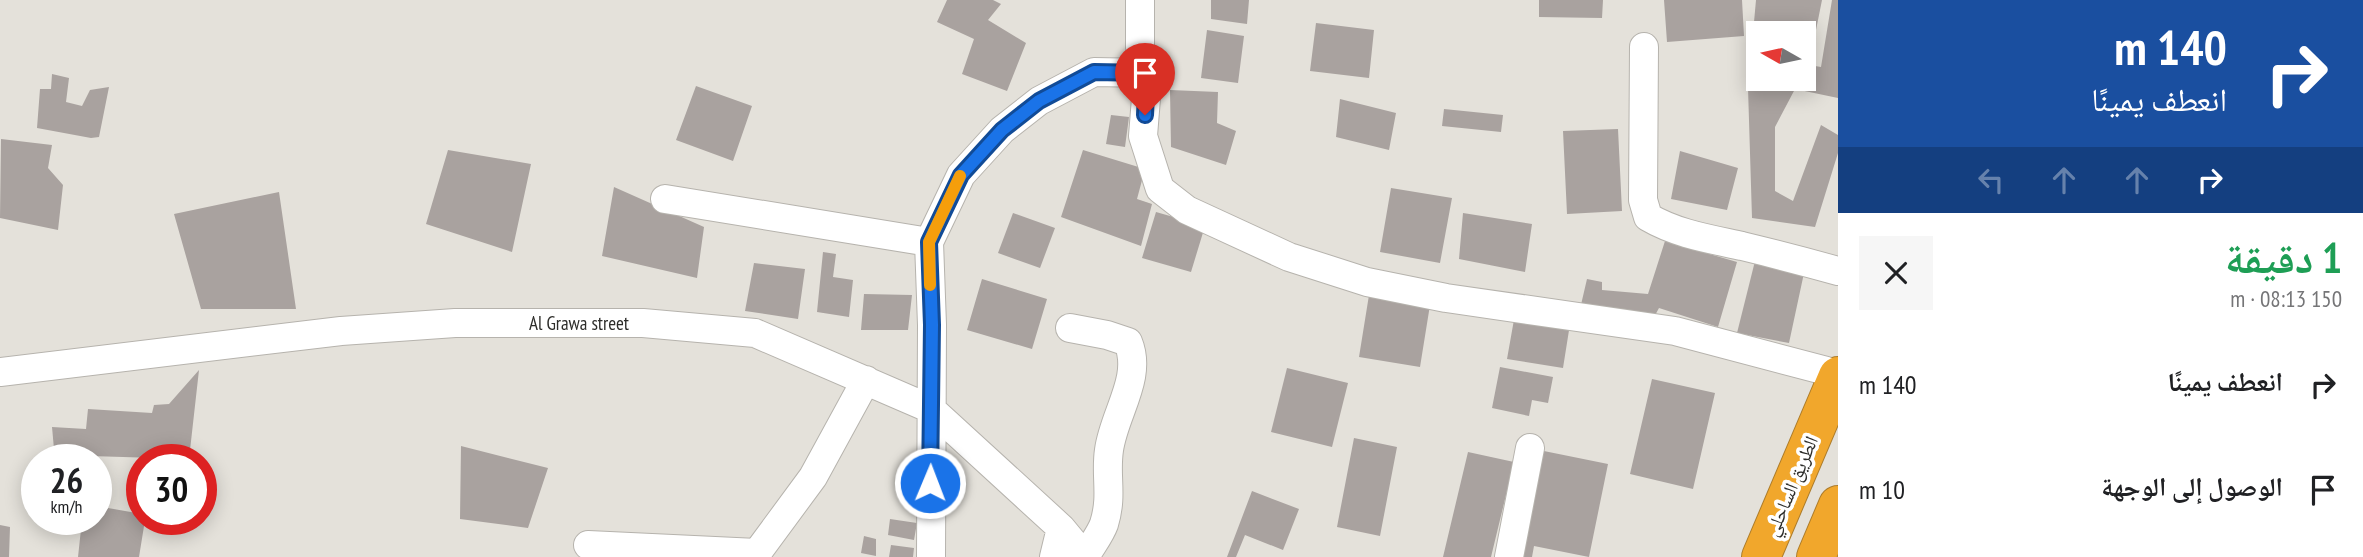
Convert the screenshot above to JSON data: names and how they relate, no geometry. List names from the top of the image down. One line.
{"streets":{"highway":["الطريق الساحلي"],"street":["Al Grawa street"]},"north":"left","page":{"turn":["140 m","انعطف يمينًا"],"heading":["1 دقيقة","150 m · 08:13"],"list":[{"name":"انعطف يمينًا","value":"140 m"},{"name":"الوصول إلى الوجهة","value":"10 m"}],"speed":"26 km/h","limit":"30"}}
